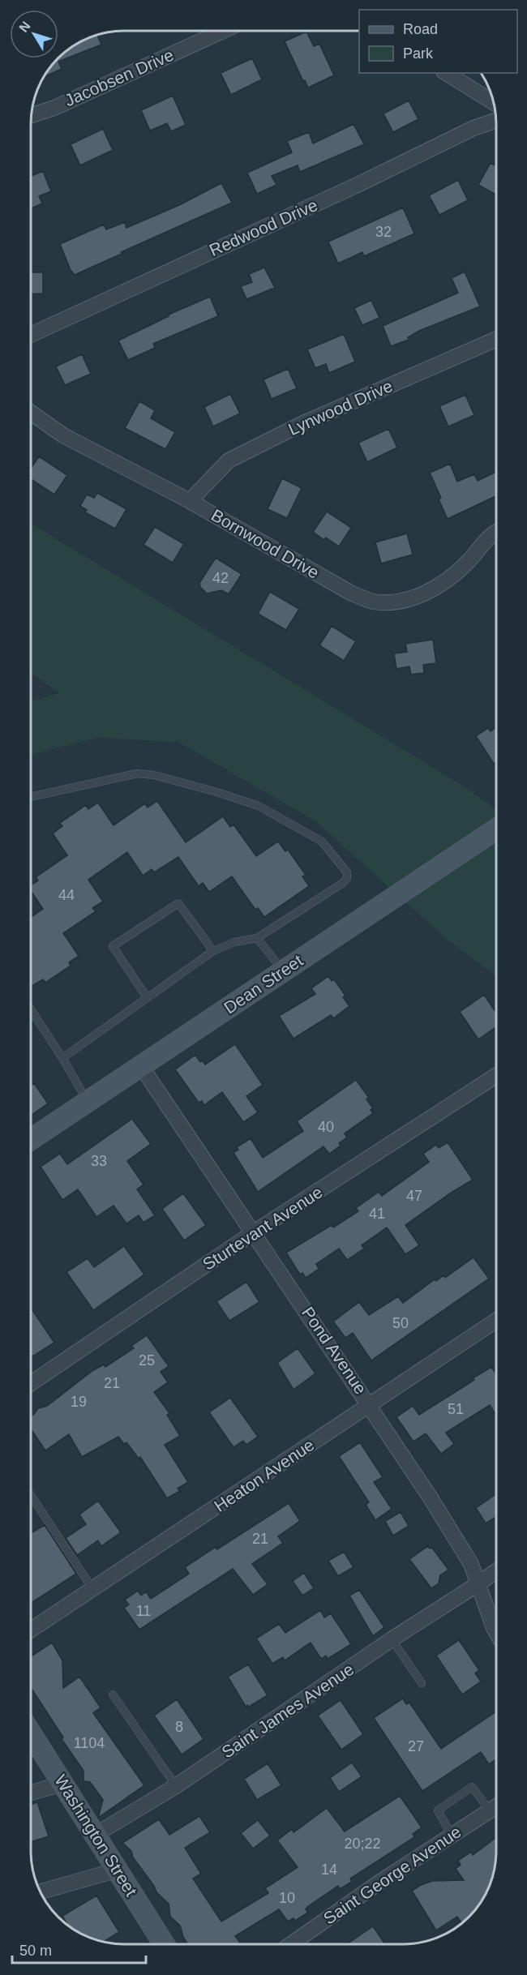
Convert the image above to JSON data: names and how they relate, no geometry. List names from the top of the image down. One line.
{"streets":{"main road":["Dean Street","Washington Street"],"street":["Jacobsen Drive","Redwood Drive","Lynwood Drive","Bornwood Drive","Sturtevant Avenue","Pond Avenue","Heaton Avenue","Saint James Avenue","Saint George Avenue"]},"crossings":[["Lynwood Drive","Bornwood Drive"],["Dean Street","Pond Avenue"],["Sturtevant Avenue","Pond Avenue"],["Pond Avenue","Heaton Avenue"],["Pond Avenue","Saint James Avenue"],["Saint James Avenue","Washington Street"]],"house_numbers":["32","42","44","40","33","47","41","50","25","21","19","51","21","11","8","1104","27","20;22","14","10"],"legend":["Road","Park"],"scale_bar":"50 m","north":"top left"}
